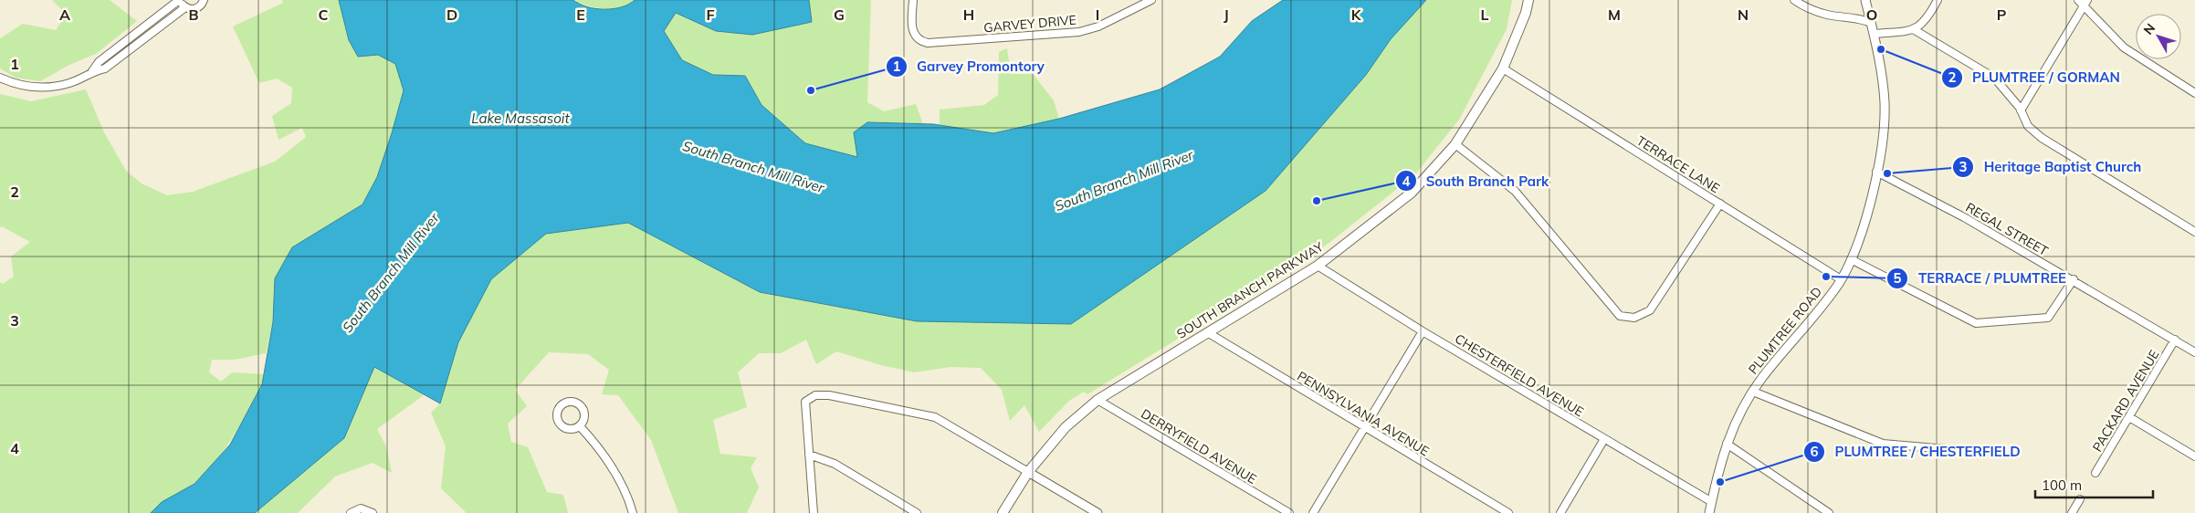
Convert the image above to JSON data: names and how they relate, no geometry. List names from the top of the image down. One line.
{"streets":{"main road":["SOUTH BRANCH PARKWAY"],"street":["GARVEY DRIVE","TERRACE LANE","REGAL STREET","PLUMTREE ROAD","CHESTERFIELD AVENUE","PACKARD AVENUE","PENNSYLVANIA AVENUE","DERRYFIELD AVENUE"]},"crossings":[["TERRACE LANE","SOUTH BRANCH PARKWAY"],["TERRACE LANE","PLUMTREE ROAD"],["REGAL STREET","PLUMTREE ROAD"],["REGAL STREET","PACKARD AVENUE"],["SOUTH BRANCH PARKWAY","CHESTERFIELD AVENUE"],["SOUTH BRANCH PARKWAY","PENNSYLVANIA AVENUE"],["SOUTH BRANCH PARKWAY","DERRYFIELD AVENUE"],["PLUMTREE ROAD","CHESTERFIELD AVENUE"]],"water":["Lake Massasoit","South Branch Mill River"],"places":["PLUMTREE / GORMAN","Garvey Promontory","Heritage Baptist Church","South Branch Park","TERRACE / PLUMTREE","PLUMTREE / CHESTERFIELD"],"scale_bar":"100 m","north":"top left","grid":{"columns":["A","B","C","D","E","F","G","H","I","J","K","L","M","N","O","P"],"rows":["1","2","3","4"]}}
